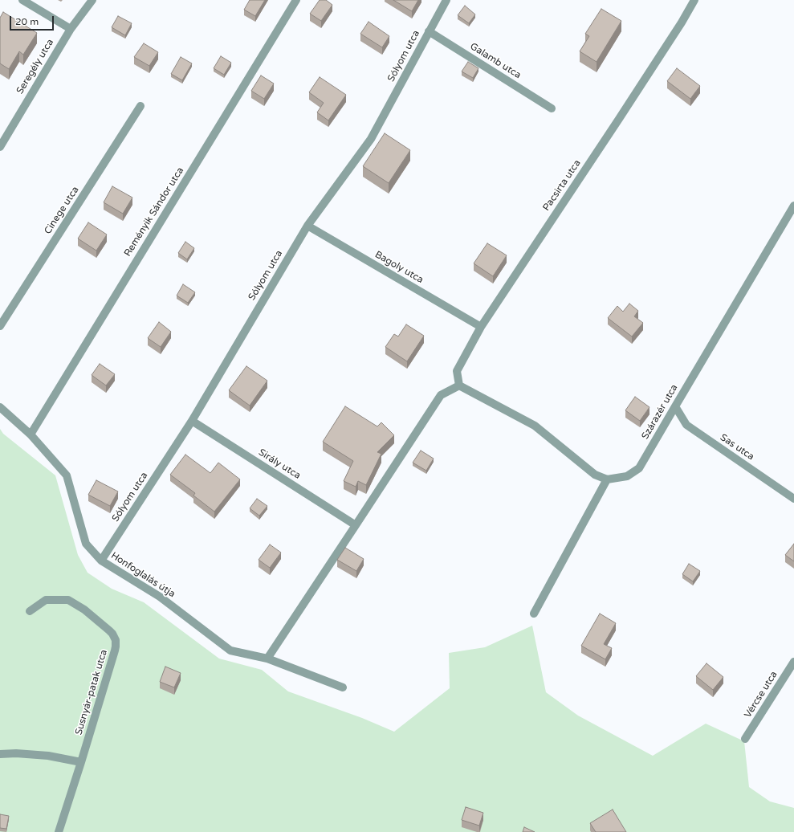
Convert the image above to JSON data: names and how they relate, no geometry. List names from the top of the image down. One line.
{"streets":{"street":["Sólyom utca","Galamb utca","Seregély utca","Pacsirta utca","Cinege utca","Reményik Sándor utca","Bagoly utca","Szárazér utca","Sas utca","Sirály utca","Honfoglalás útja","Susnyár-patak utca","Vércse utca"]},"crossings":[["Sólyom utca","Galamb utca"],["Sólyom utca","Bagoly utca"],["Sólyom utca","Sirály utca"],["Sólyom utca","Honfoglalás útja"],["Pacsirta utca","Bagoly utca"],["Reményik Sándor utca","Honfoglalás útja"],["Szárazér utca","Sas utca"]],"scale_bar":"20 m"}
